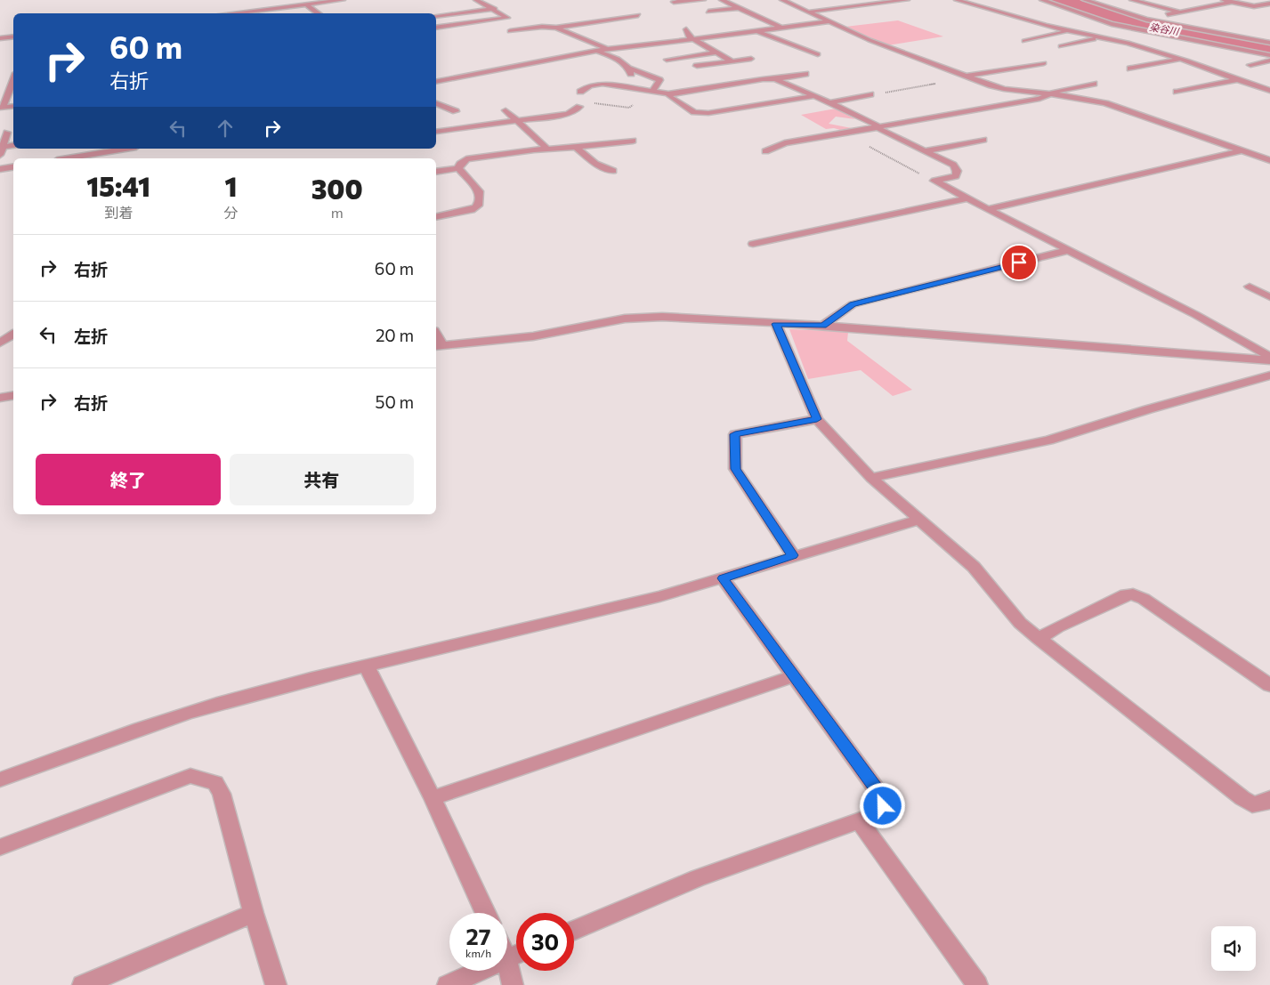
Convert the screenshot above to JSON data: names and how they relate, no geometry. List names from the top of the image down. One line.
{"water":["染谷川"],"page":{"turn":["60 m","右折"],"eta":["15:41","到着","1","分","300","m"],"list":[{"name":"右折","value":"60 m"},{"name":"左折","value":"20 m"},{"name":"右折","value":"50 m"}],"buttons":["終了","共有"],"speed":"27 km/h","limit":"30"}}
